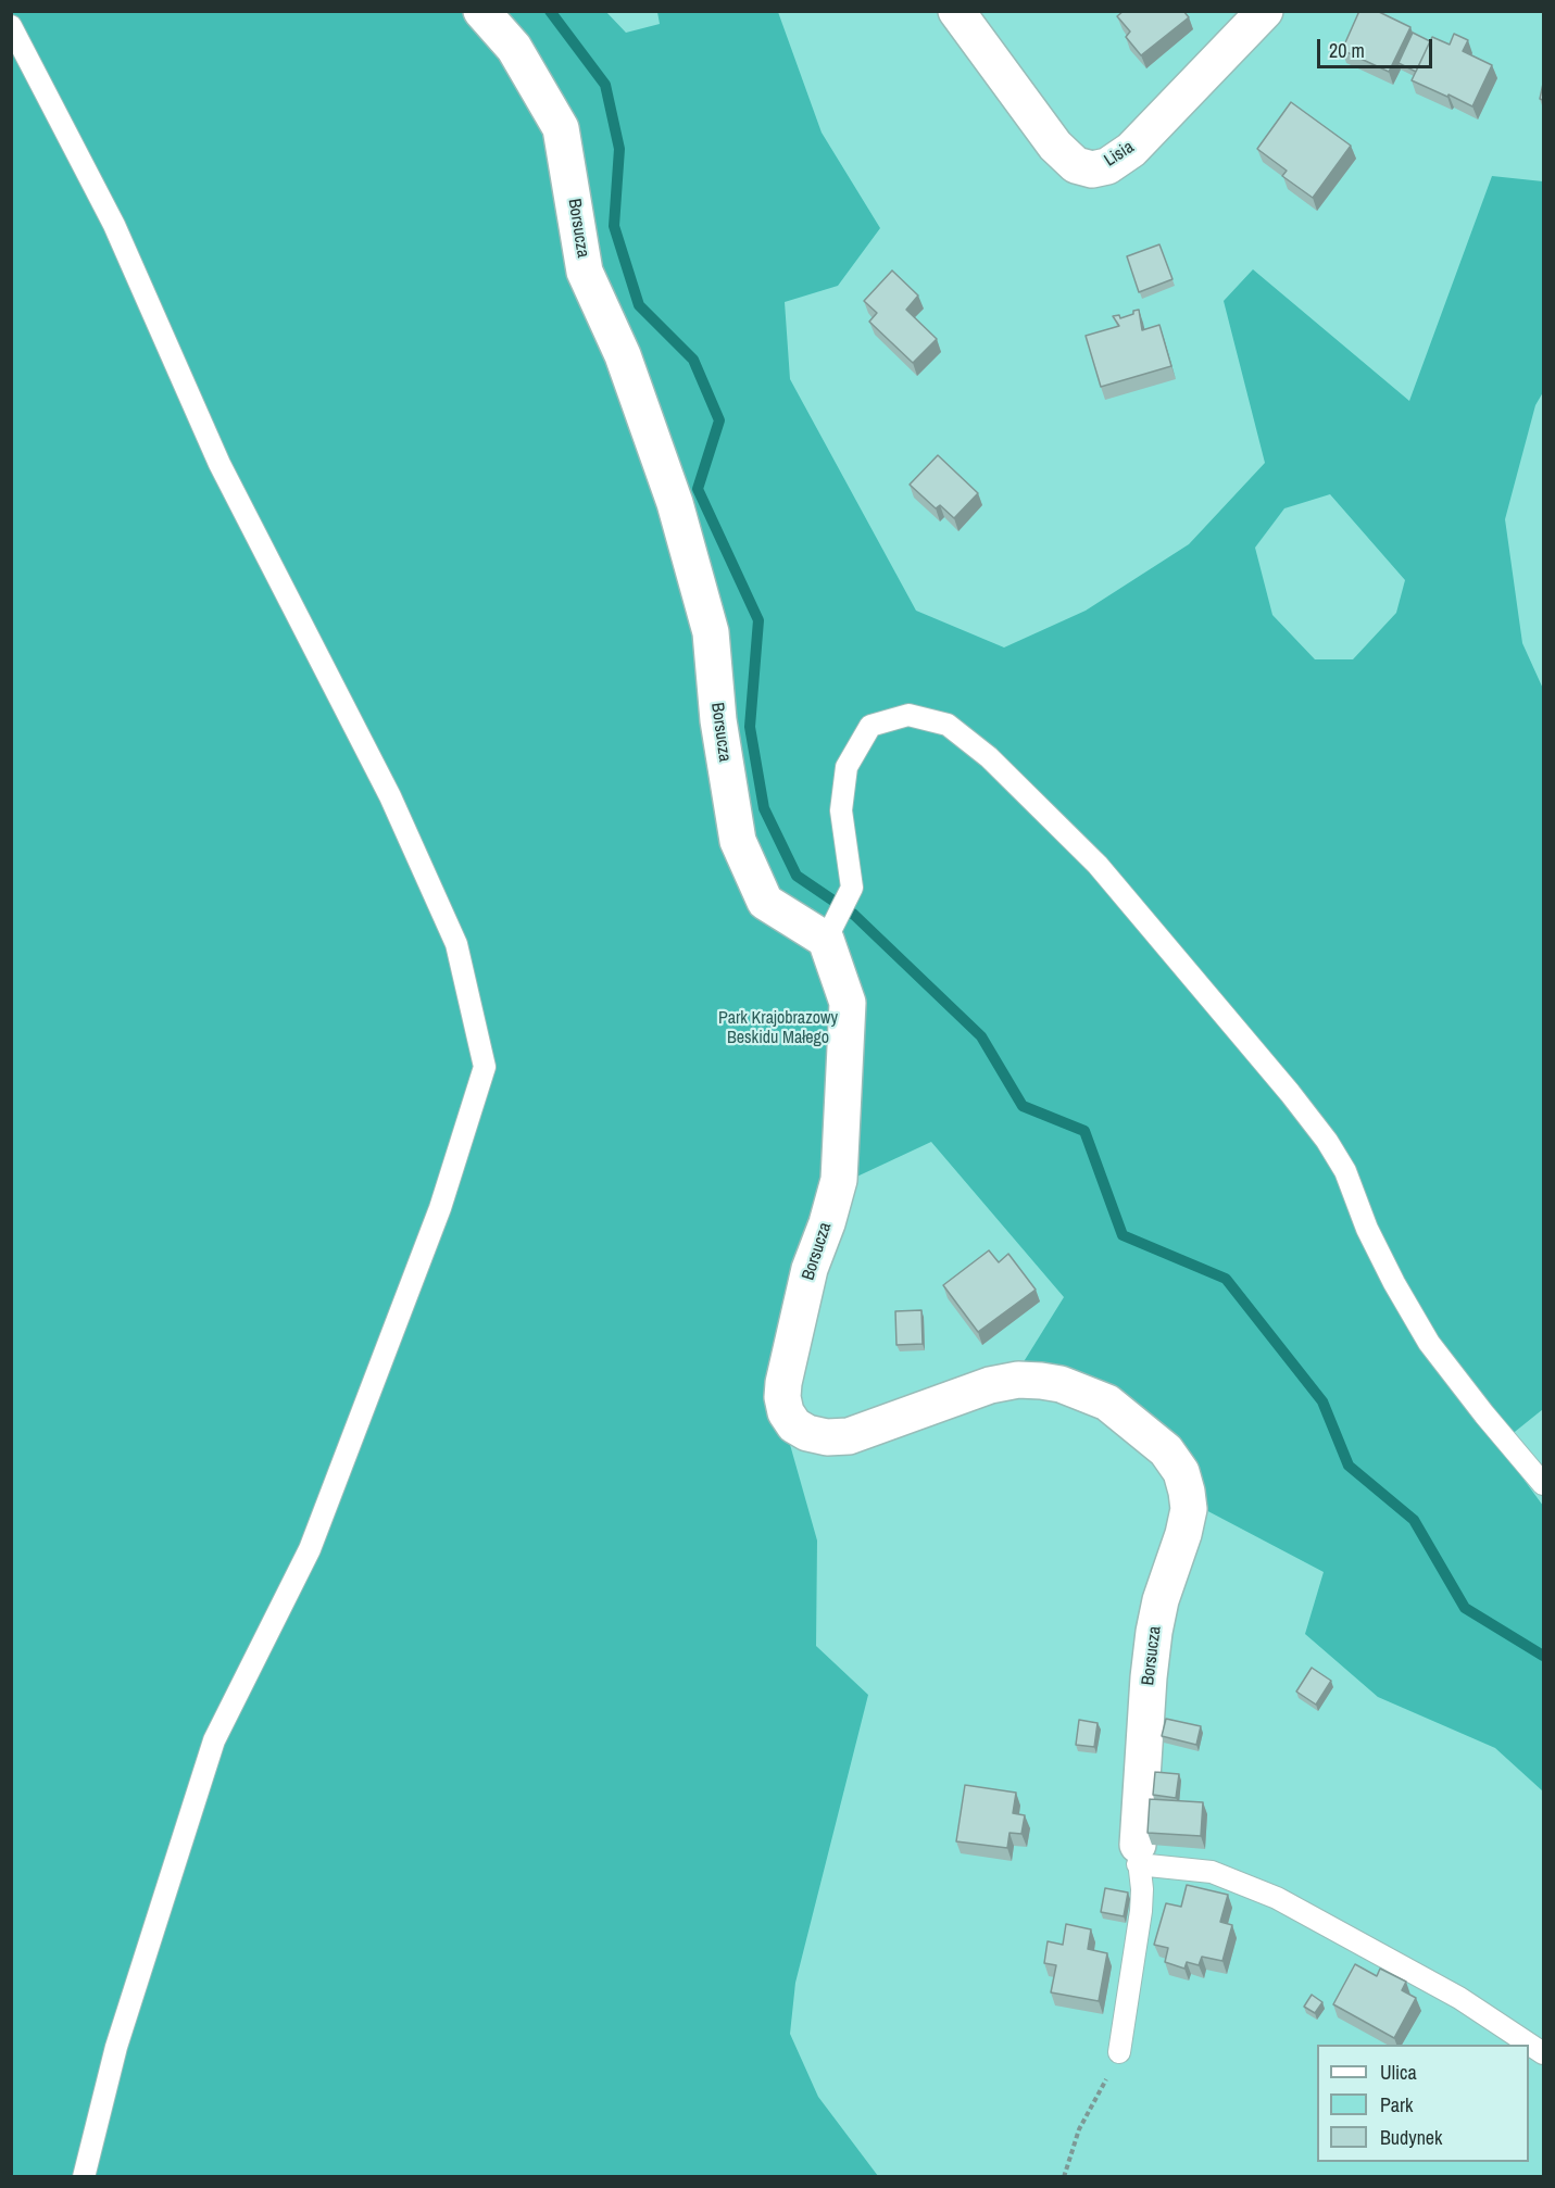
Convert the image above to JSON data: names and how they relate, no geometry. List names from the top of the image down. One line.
{"streets":{"street":["Lisia","Borsucza"]},"parks":["Park Krajobrazowy Beskidu Małego"],"legend":["Ulica","Park","Budynek"],"scale_bar":"20 m"}
